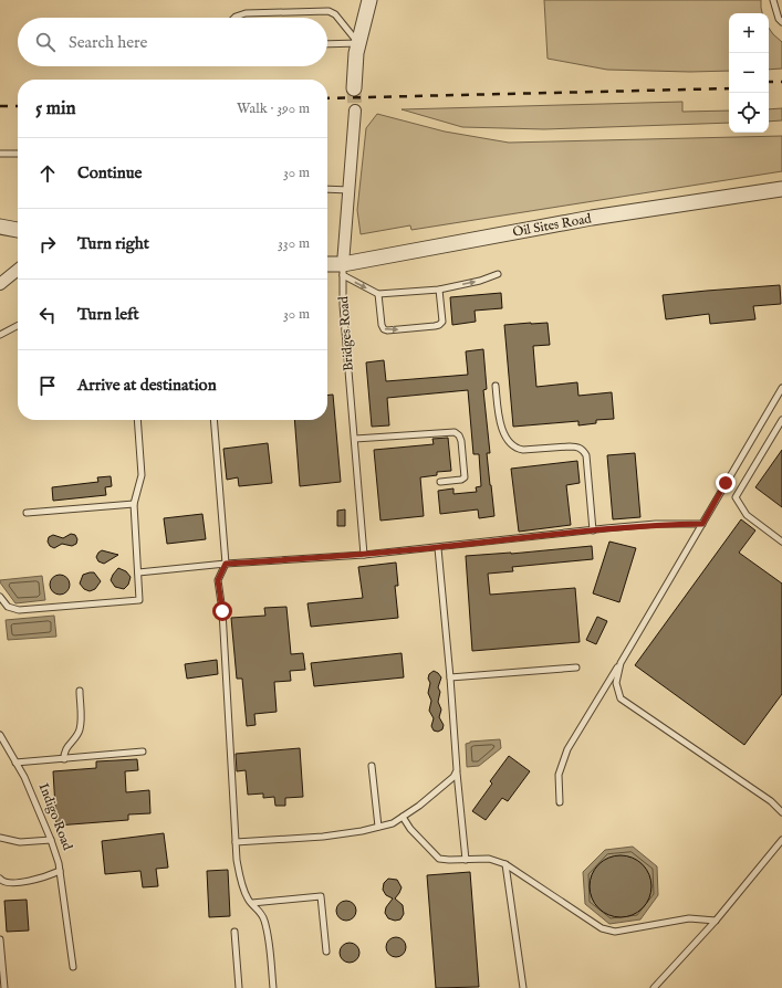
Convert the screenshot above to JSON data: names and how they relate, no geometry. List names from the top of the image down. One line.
{"streets":{"street":["Oil Sites Road","Bridges Road"],"lane":["Indigo Road"]},"crossings":[["Oil Sites Road","Bridges Road"]],"page":{"map_buttons":["+","−"],"search":"Search here","heading":["5 min","Walk · 390 m"],"list":[["Continue","30 m"],["Turn right","330 m"],["Turn left","30 m"],"Arrive at destination"]}}
